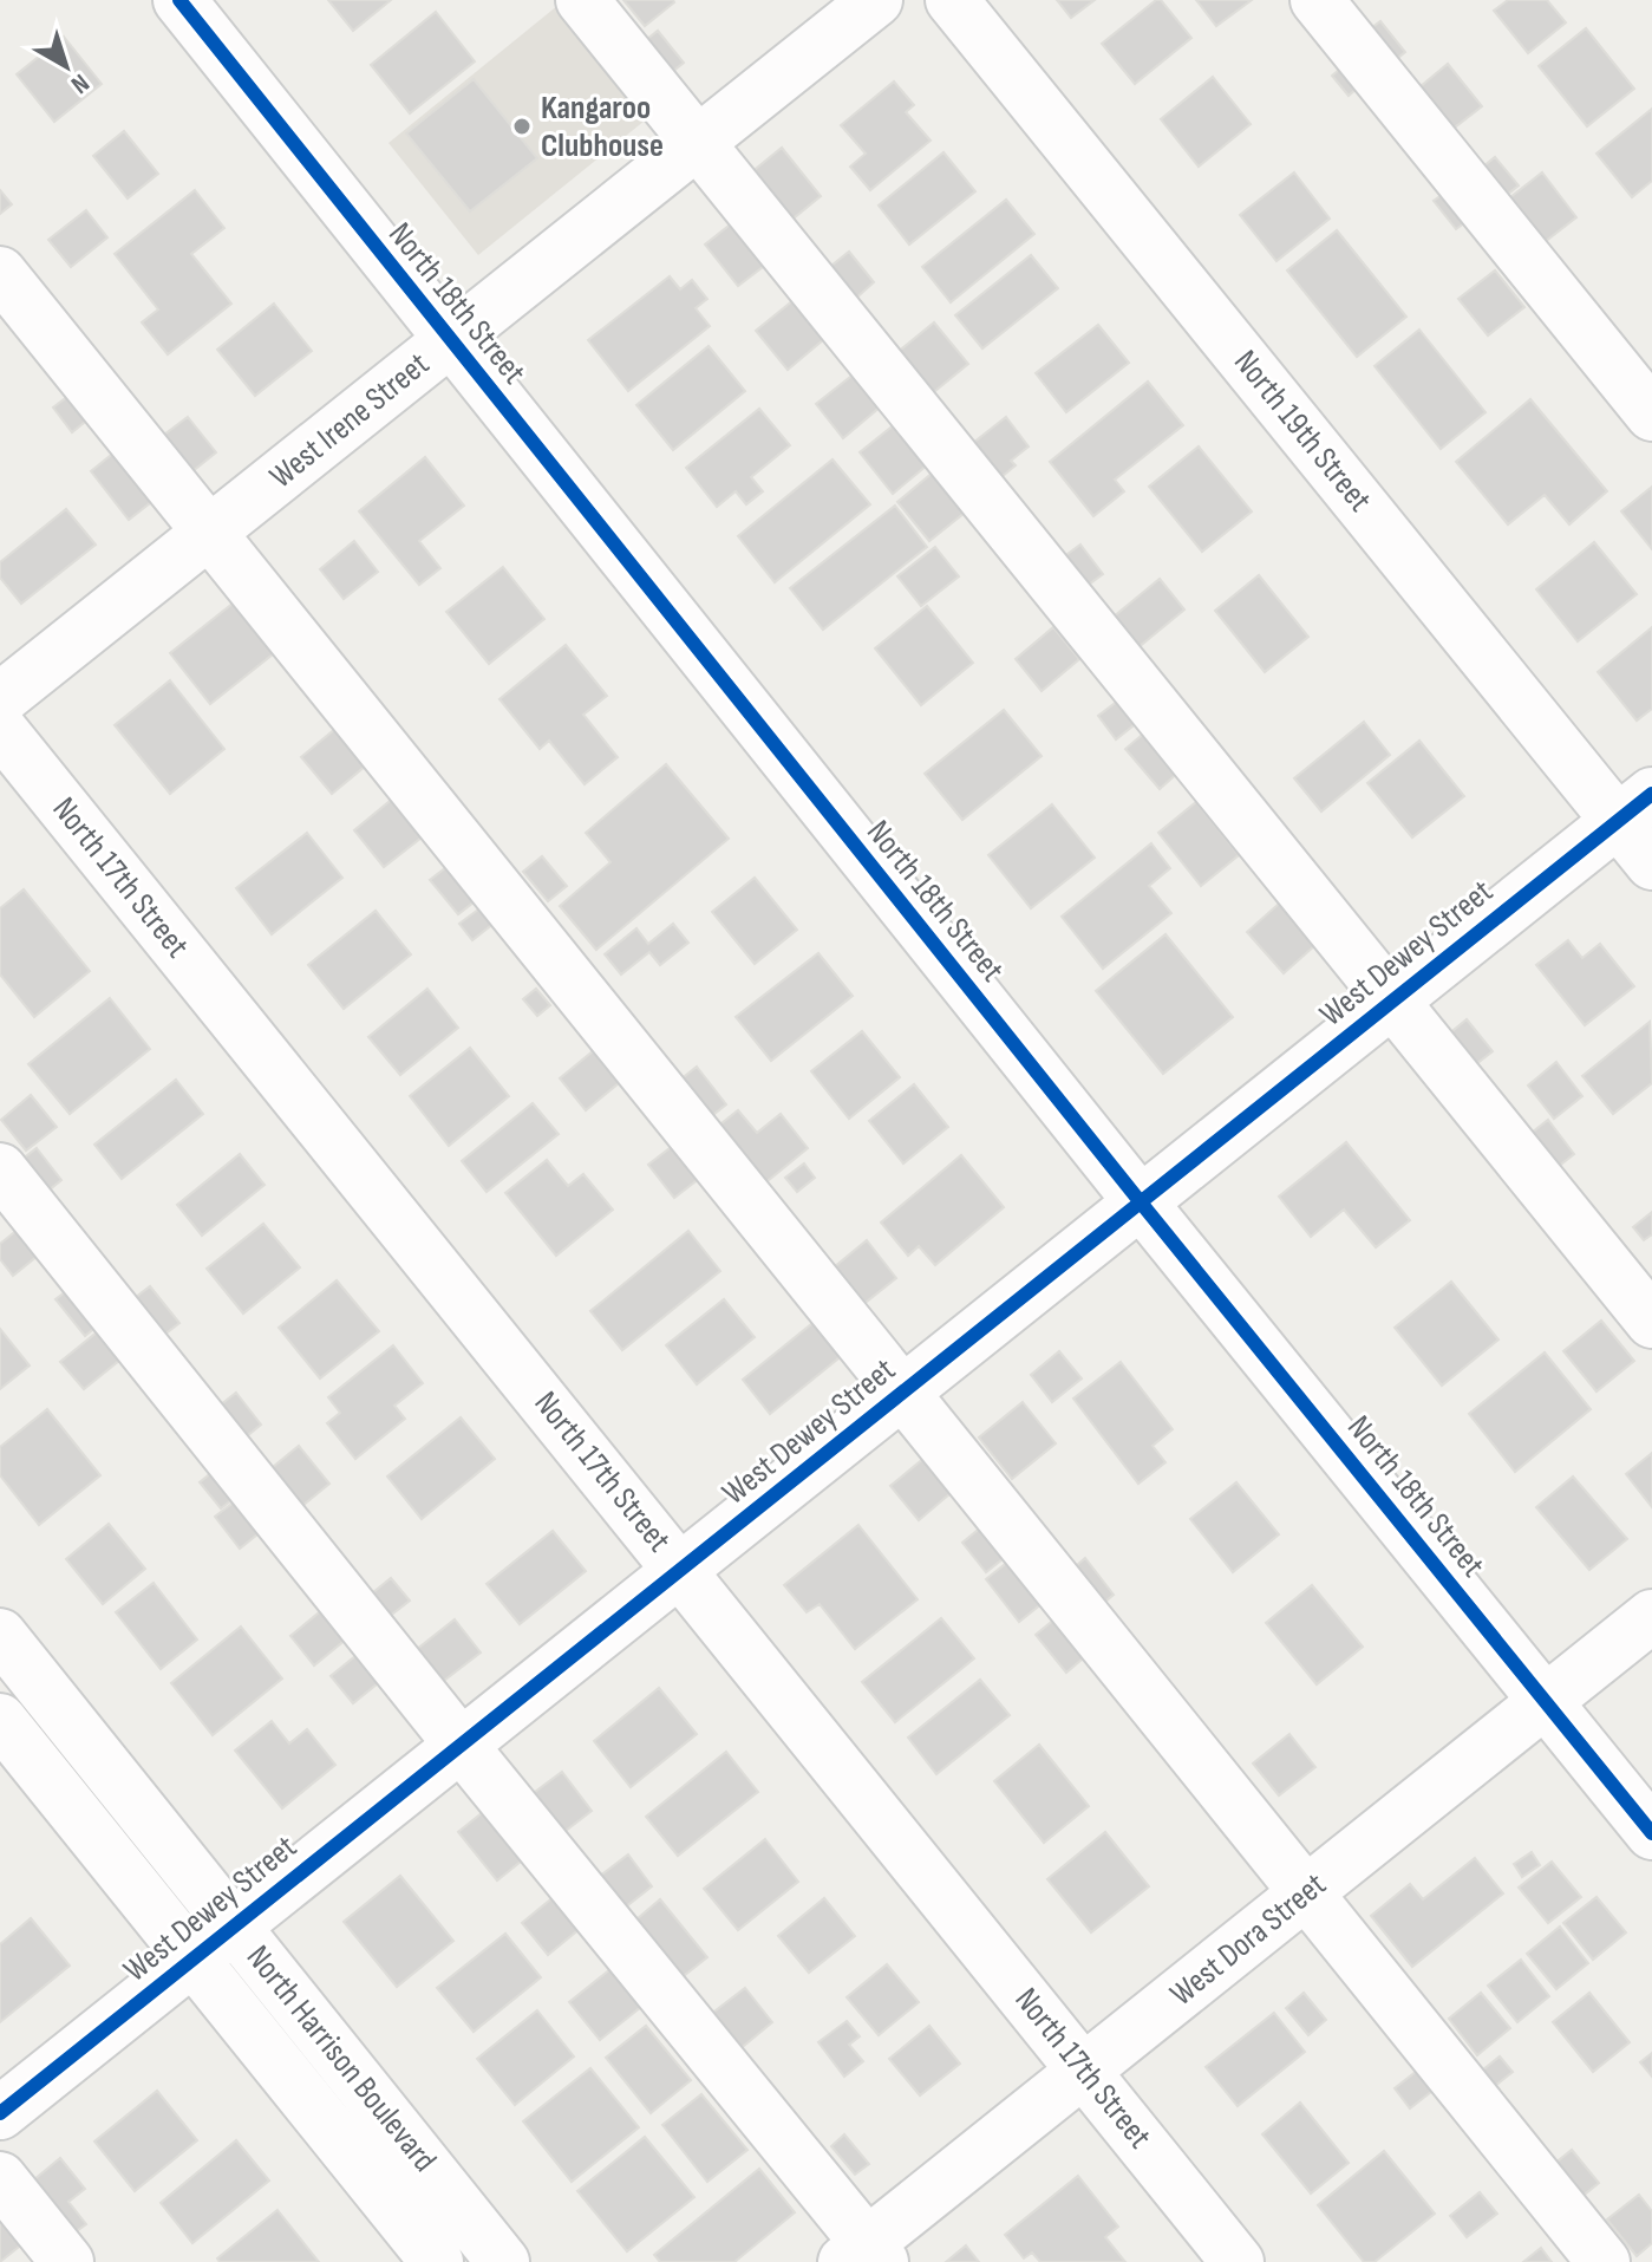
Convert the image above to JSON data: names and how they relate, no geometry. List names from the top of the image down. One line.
{"streets":{"street":["North 18th Street","West Irene Street","North 19th Street","North 17th Street","West Dewey Street","West Dora Street","North Harrison Boulevard"]},"crossings":[["North 18th Street","West Irene Street"],["North 18th Street","West Dewey Street"],["North 18th Street","West Dora Street"],["North 19th Street","West Dewey Street"],["North 17th Street","West Dewey Street"],["North 17th Street","West Dora Street"],["West Dewey Street","North Harrison Boulevard"]],"places":["Kangaroo Clubhouse"],"north":"bottom right"}
